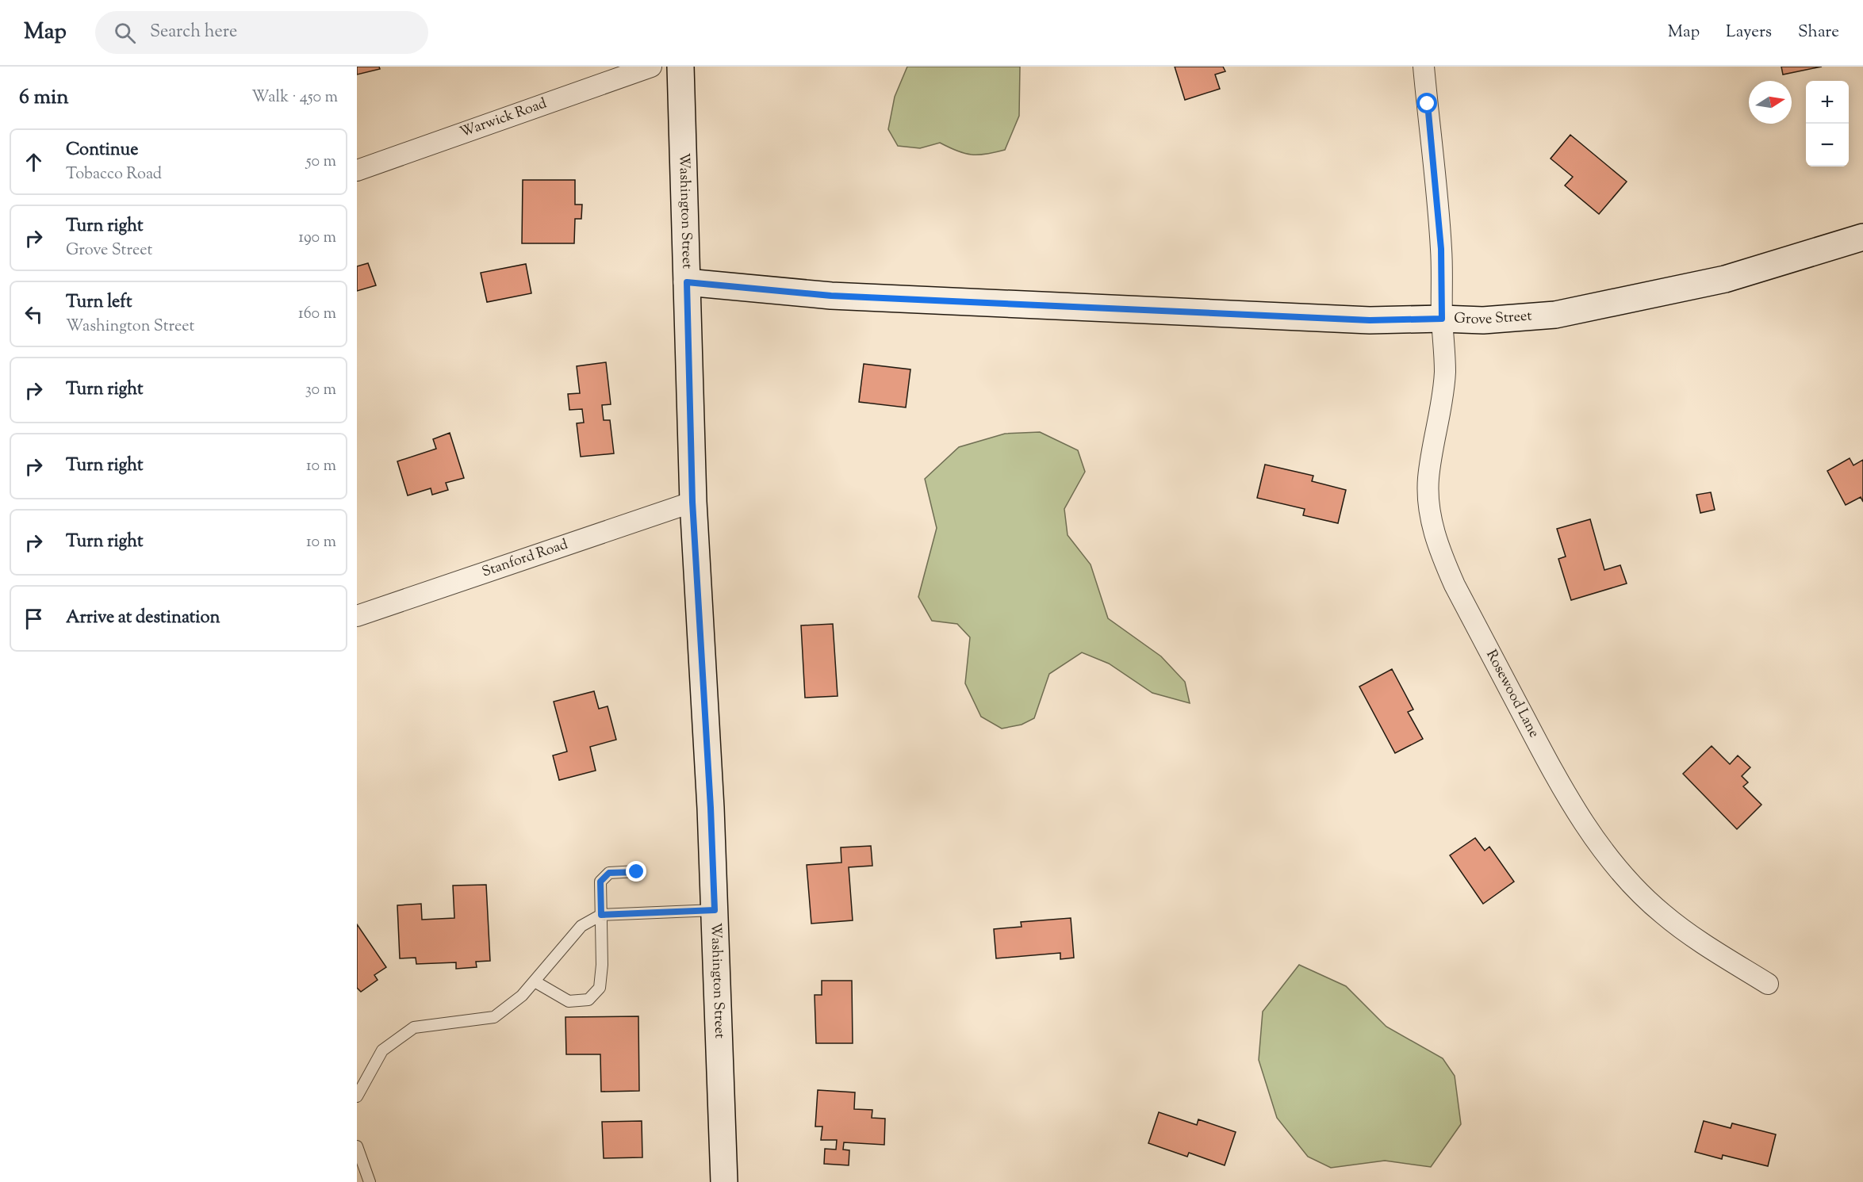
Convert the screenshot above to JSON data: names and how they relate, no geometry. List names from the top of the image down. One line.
{"streets":{"main road":["Washington Street","Grove Street"],"street":["Warwick Road","Stanford Road","Rosewood Lane"]},"crossings":[["Washington Street","Grove Street"],["Washington Street","Stanford Road"],["Grove Street","Rosewood Lane"]],"north":"right","page":{"header":"Map","search":"Search here","nav":["Map","Layers","Share"],"heading":["6 min","Walk · 450 m"],"map_buttons":["+","−"],"list":[["Continue","Tobacco Road","50 m"],["Turn right","Grove Street","190 m"],["Turn left","Washington Street","160 m"],["Turn right","30 m"],["Turn right","10 m"],["Turn right","10 m"],"Arrive at destination"]}}
